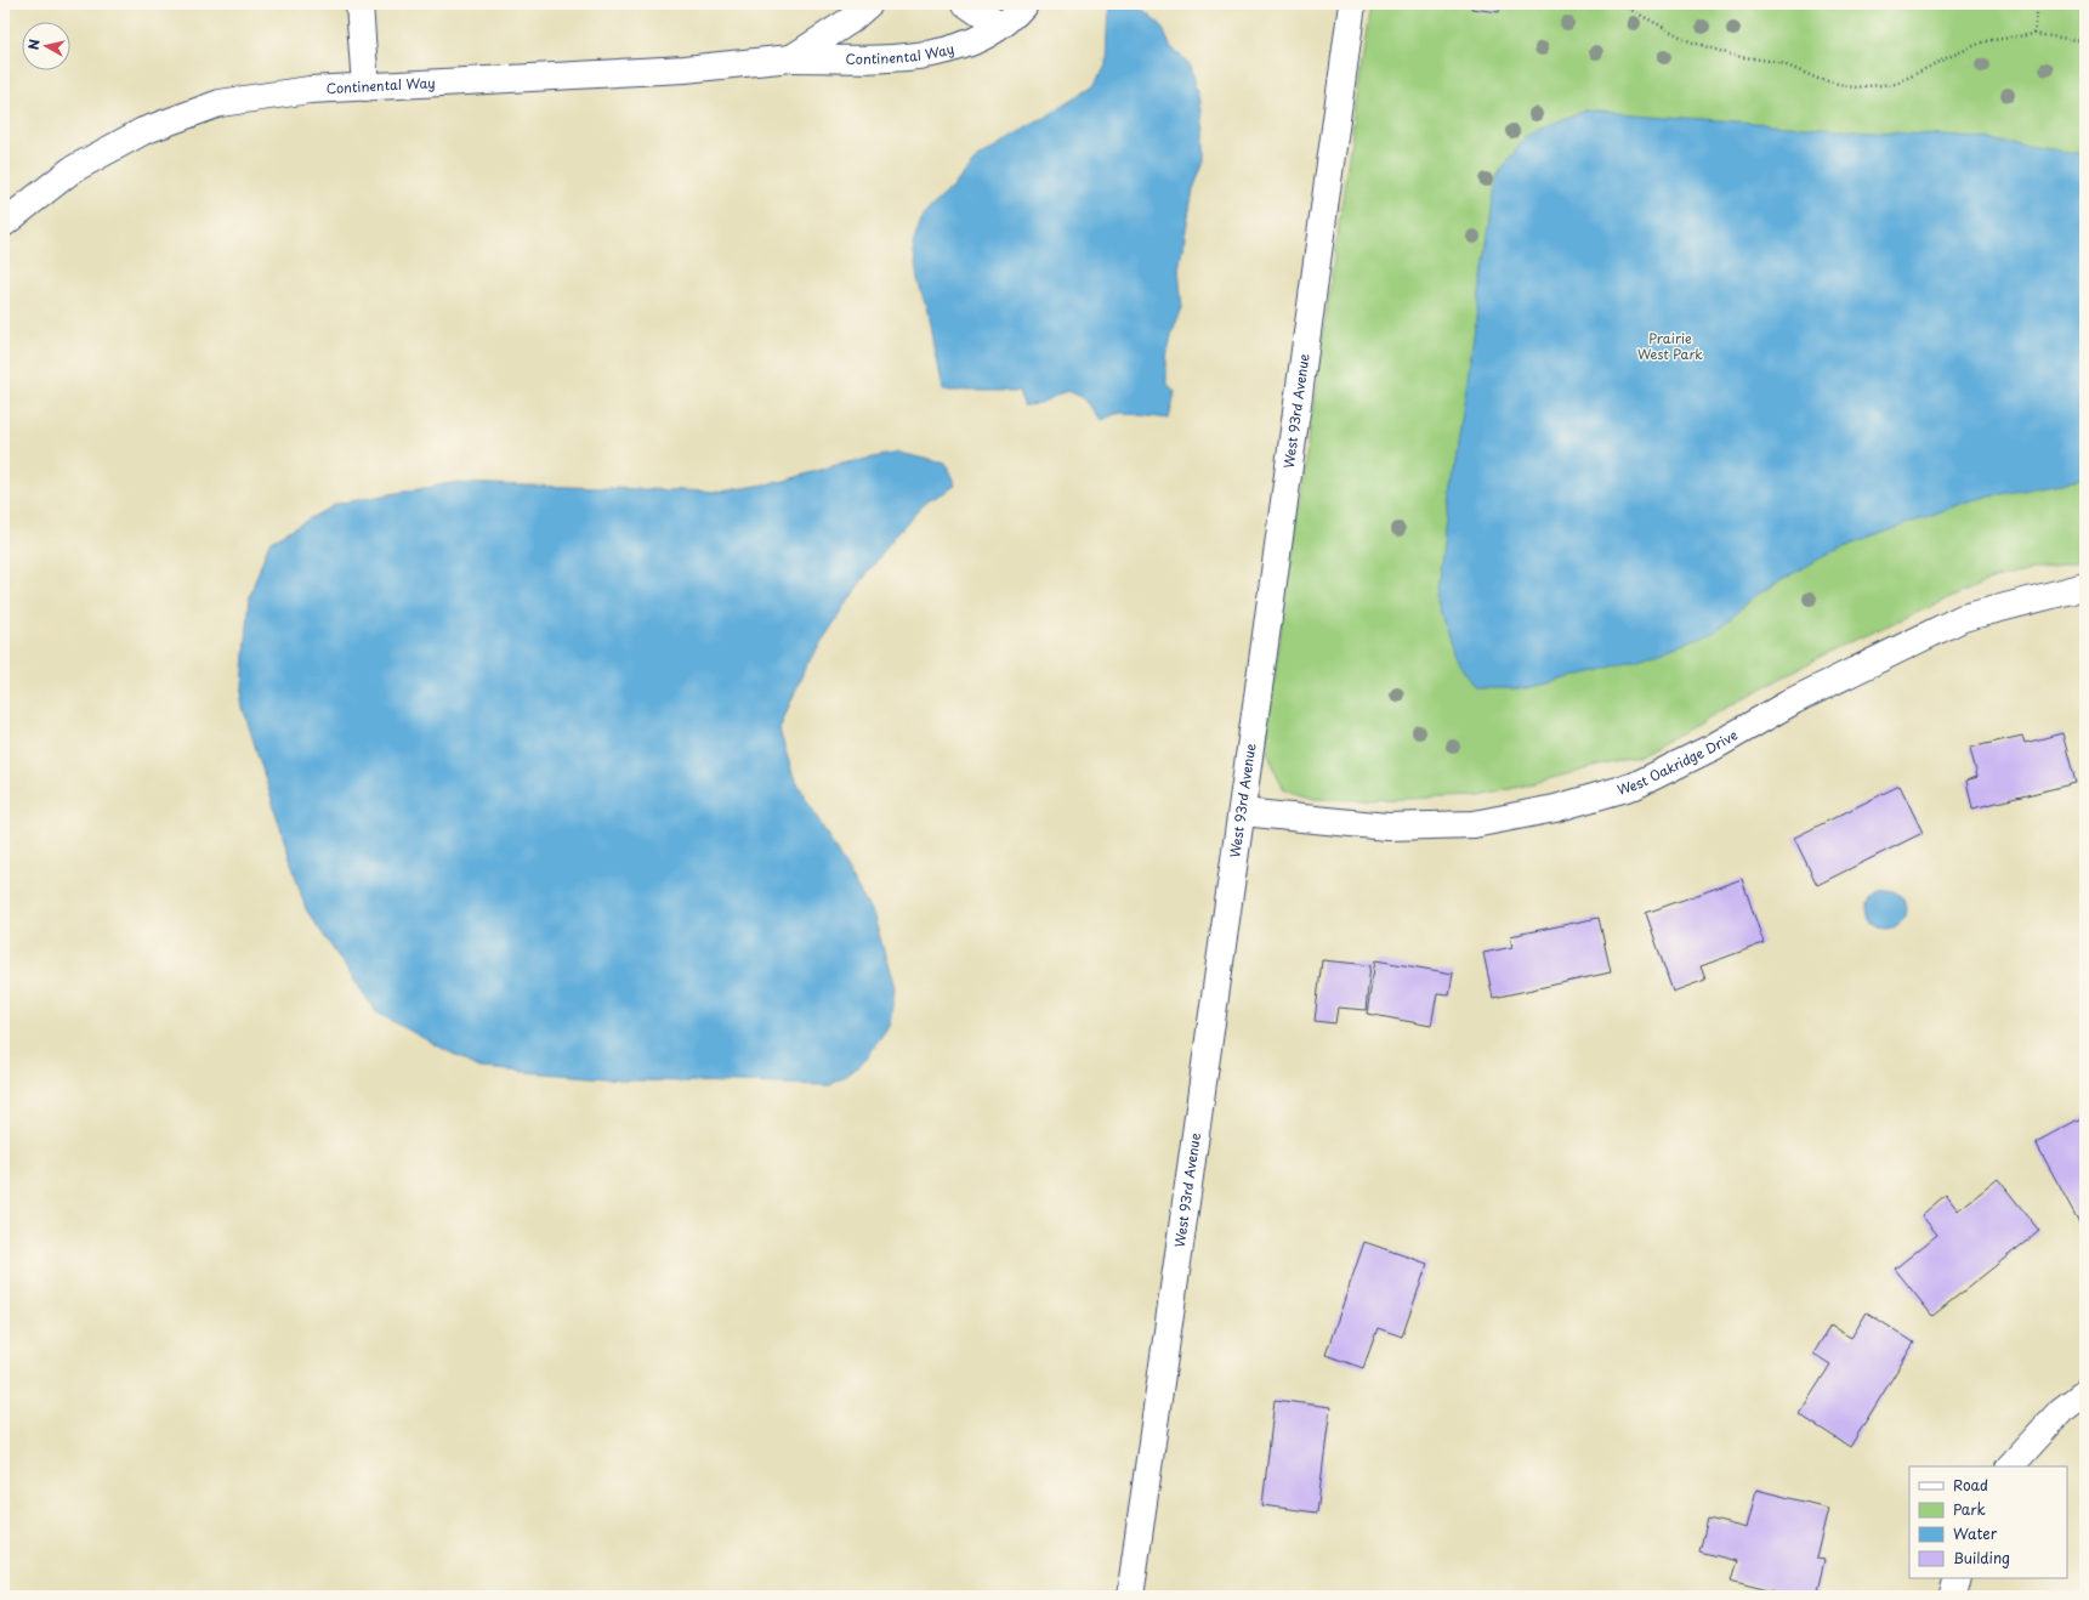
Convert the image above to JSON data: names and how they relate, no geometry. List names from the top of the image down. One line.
{"streets":{"street":["Continental Way","West 93rd Avenue","West Oakridge Drive"]},"crossings":[["West 93rd Avenue","West Oakridge Drive"]],"parks":["Prairie West Park"],"legend":["Road","Park","Water","Building"],"north":"left"}
